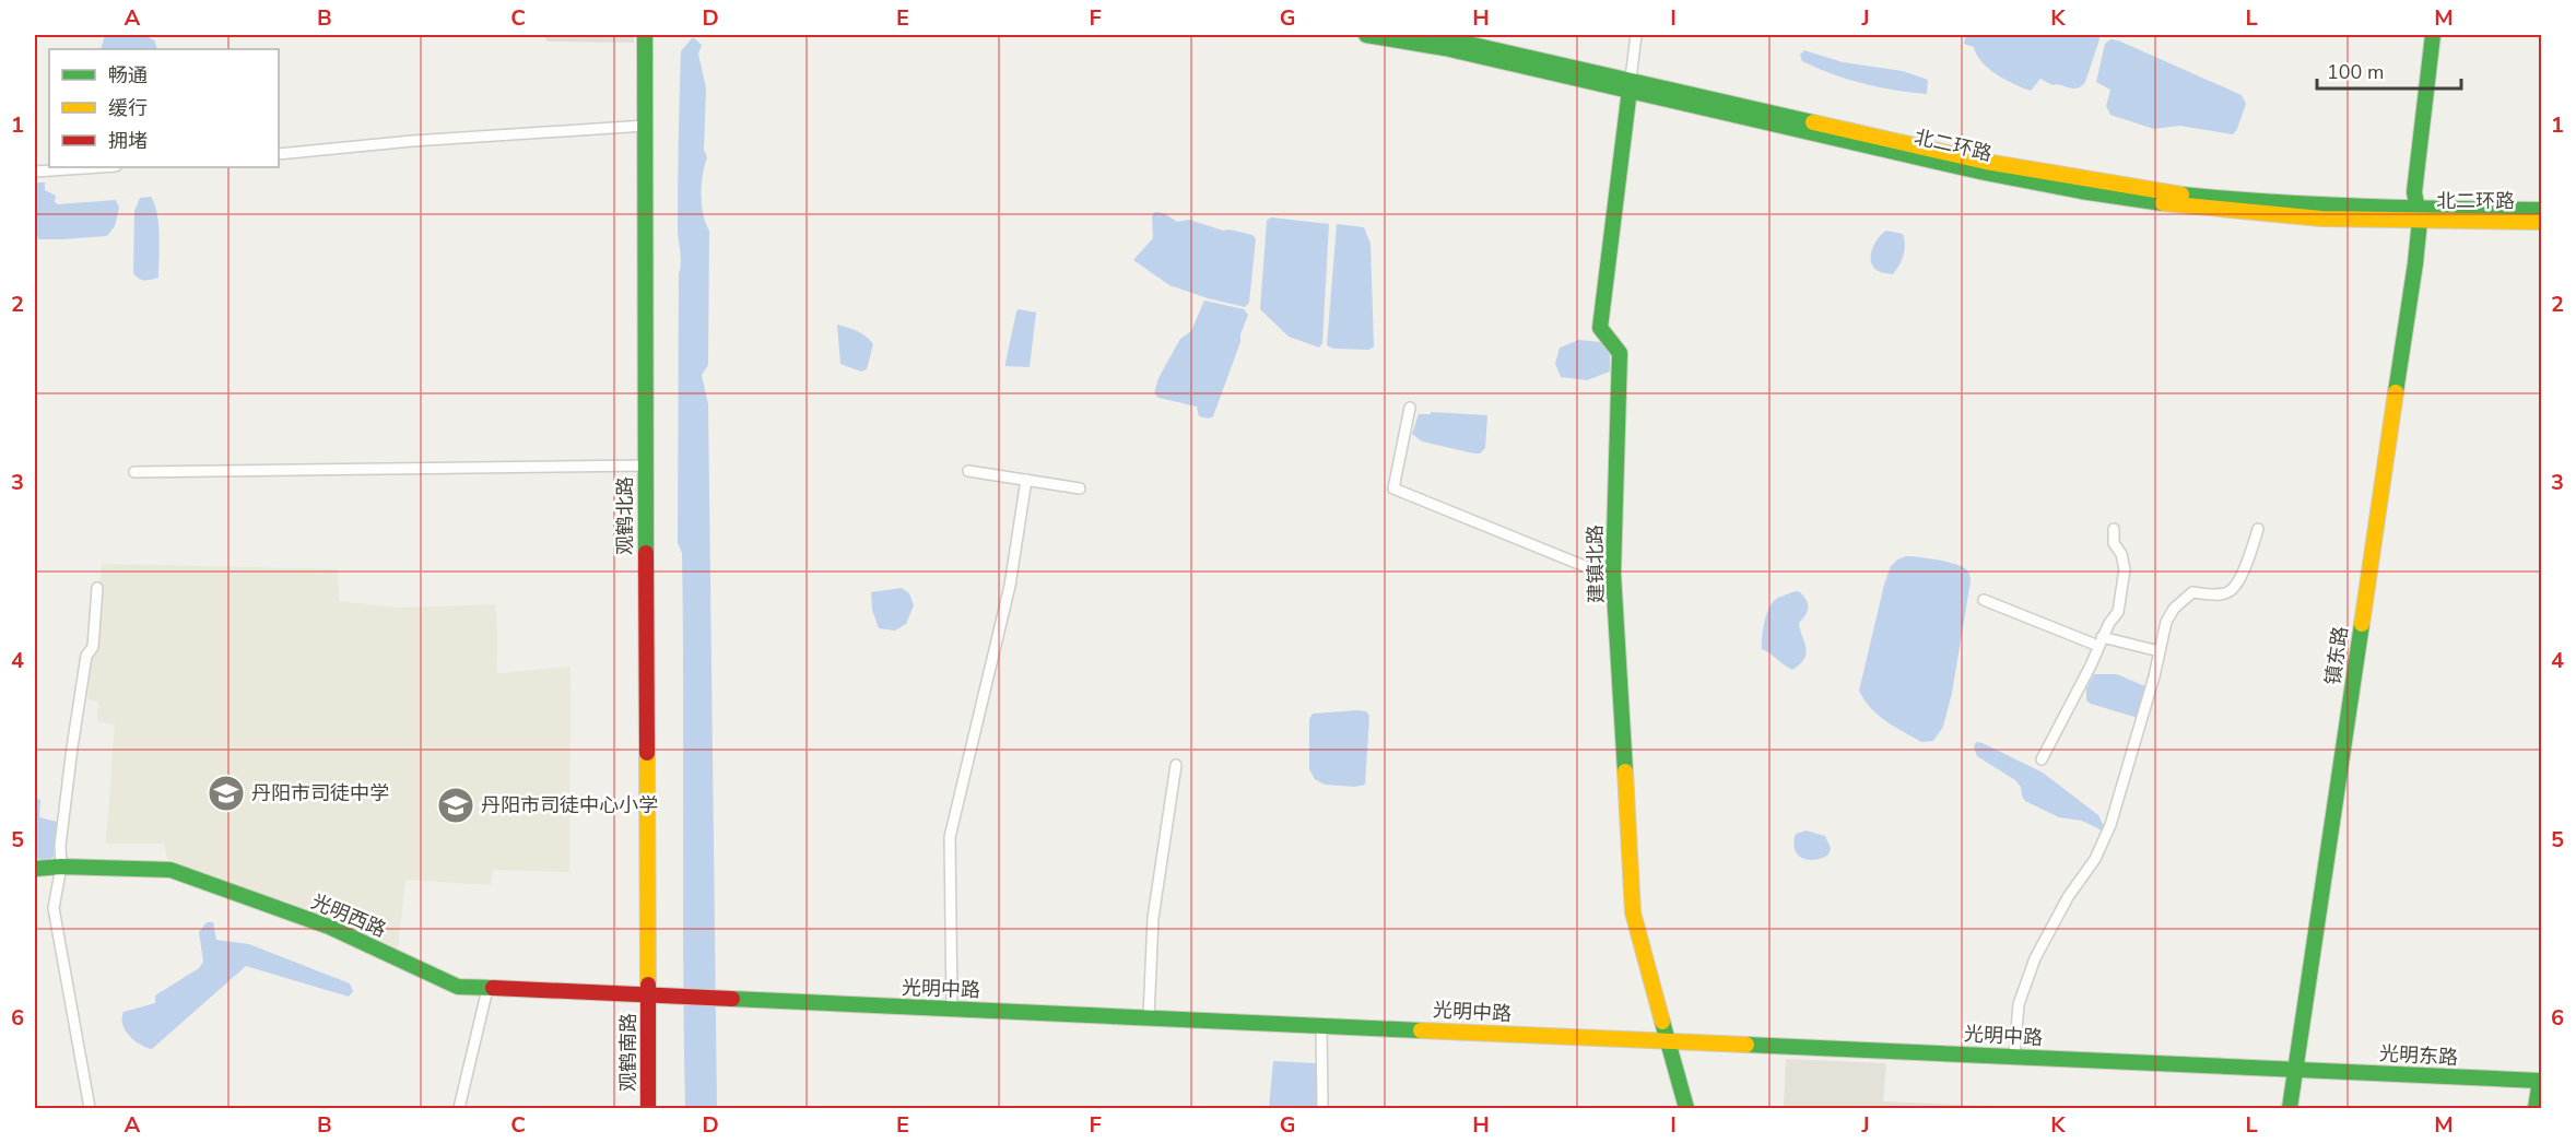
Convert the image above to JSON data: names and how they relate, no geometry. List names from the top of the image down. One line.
{"streets":{"street":["北二环路","观鹤北路","建镇北路","镇东路","光明西路","光明中路","观鹤南路","光明东路"]},"crossings":[["北二环路","建镇北路"],["北二环路","镇东路"],["观鹤北路","光明西路"],["观鹤北路","光明中路"],["观鹤北路","观鹤南路"],["建镇北路","光明中路"],["镇东路","光明中路"],["镇东路","光明东路"],["光明西路","光明中路"],["光明西路","观鹤南路"],["光明中路","观鹤南路"],["光明中路","光明东路"]],"places":{"school or university":["丹阳市司徒中学","丹阳市司徒中心小学"]},"legend":["畅通","缓行","拥堵"],"scale_bar":"100 m","grid":{"columns":["A","B","C","D","E","F","G","H","I","J","K","L","M"],"rows":["1","2","3","4","5","6"]}}
